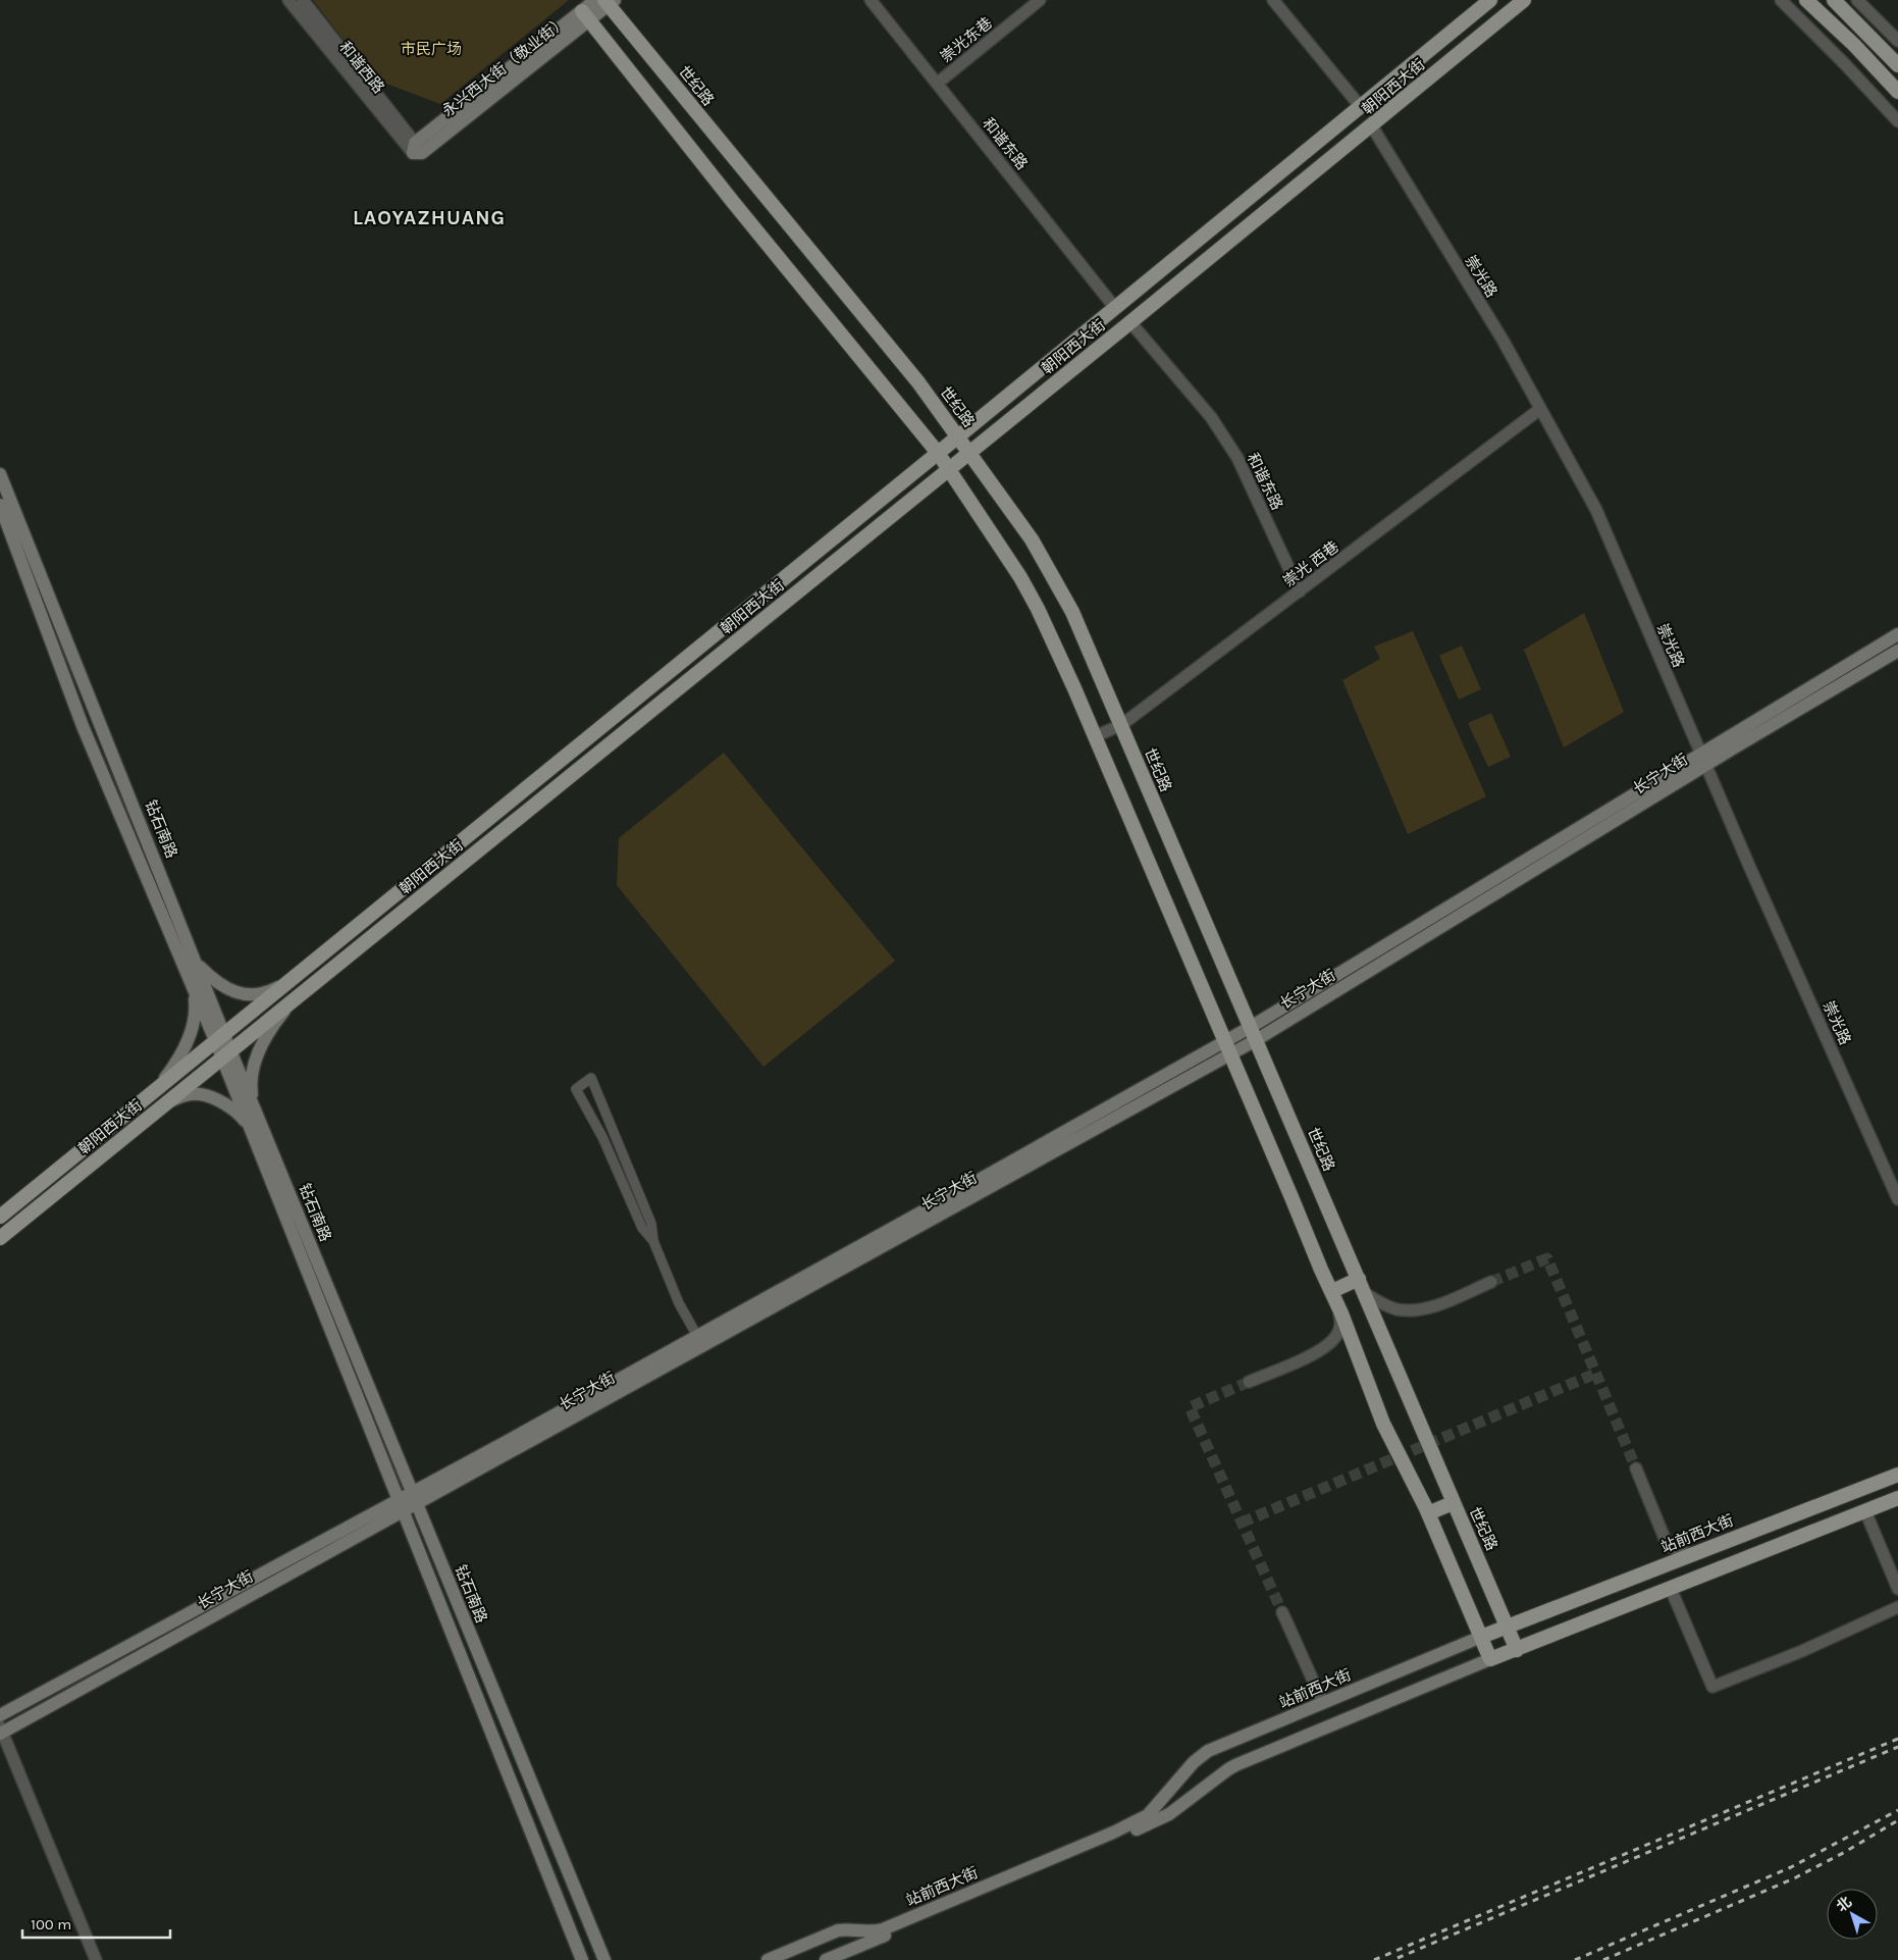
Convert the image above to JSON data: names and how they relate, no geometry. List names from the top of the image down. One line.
{"streets":{"main road":["永兴西大街（敬业街）","世纪路","朝阳西大街","长宁大街","钻石南路","站前西大街"],"street":["崇光东巷","和谐西路","和谐东路","崇光路","崇光 西巷"]},"crossings":[["崇光东巷","和谐东路"],["永兴西大街（敬业街）","和谐西路"],["永兴西大街（敬业街）","世纪路"],["世纪路","朝阳西大街"],["世纪路","崇光 西巷"],["世纪路","长宁大街"],["世纪路","站前西大街"],["朝阳西大街","和谐东路"],["朝阳西大街","崇光路"],["朝阳西大街","钻石南路"],["和谐东路","崇光 西巷"],["崇光路","崇光 西巷"],["崇光路","长宁大街"],["长宁大街","钻石南路"]],"districts":["LAOYAZHUANG"],"parks":["市民广场"],"scale_bar":"100 m","north":"top left"}
